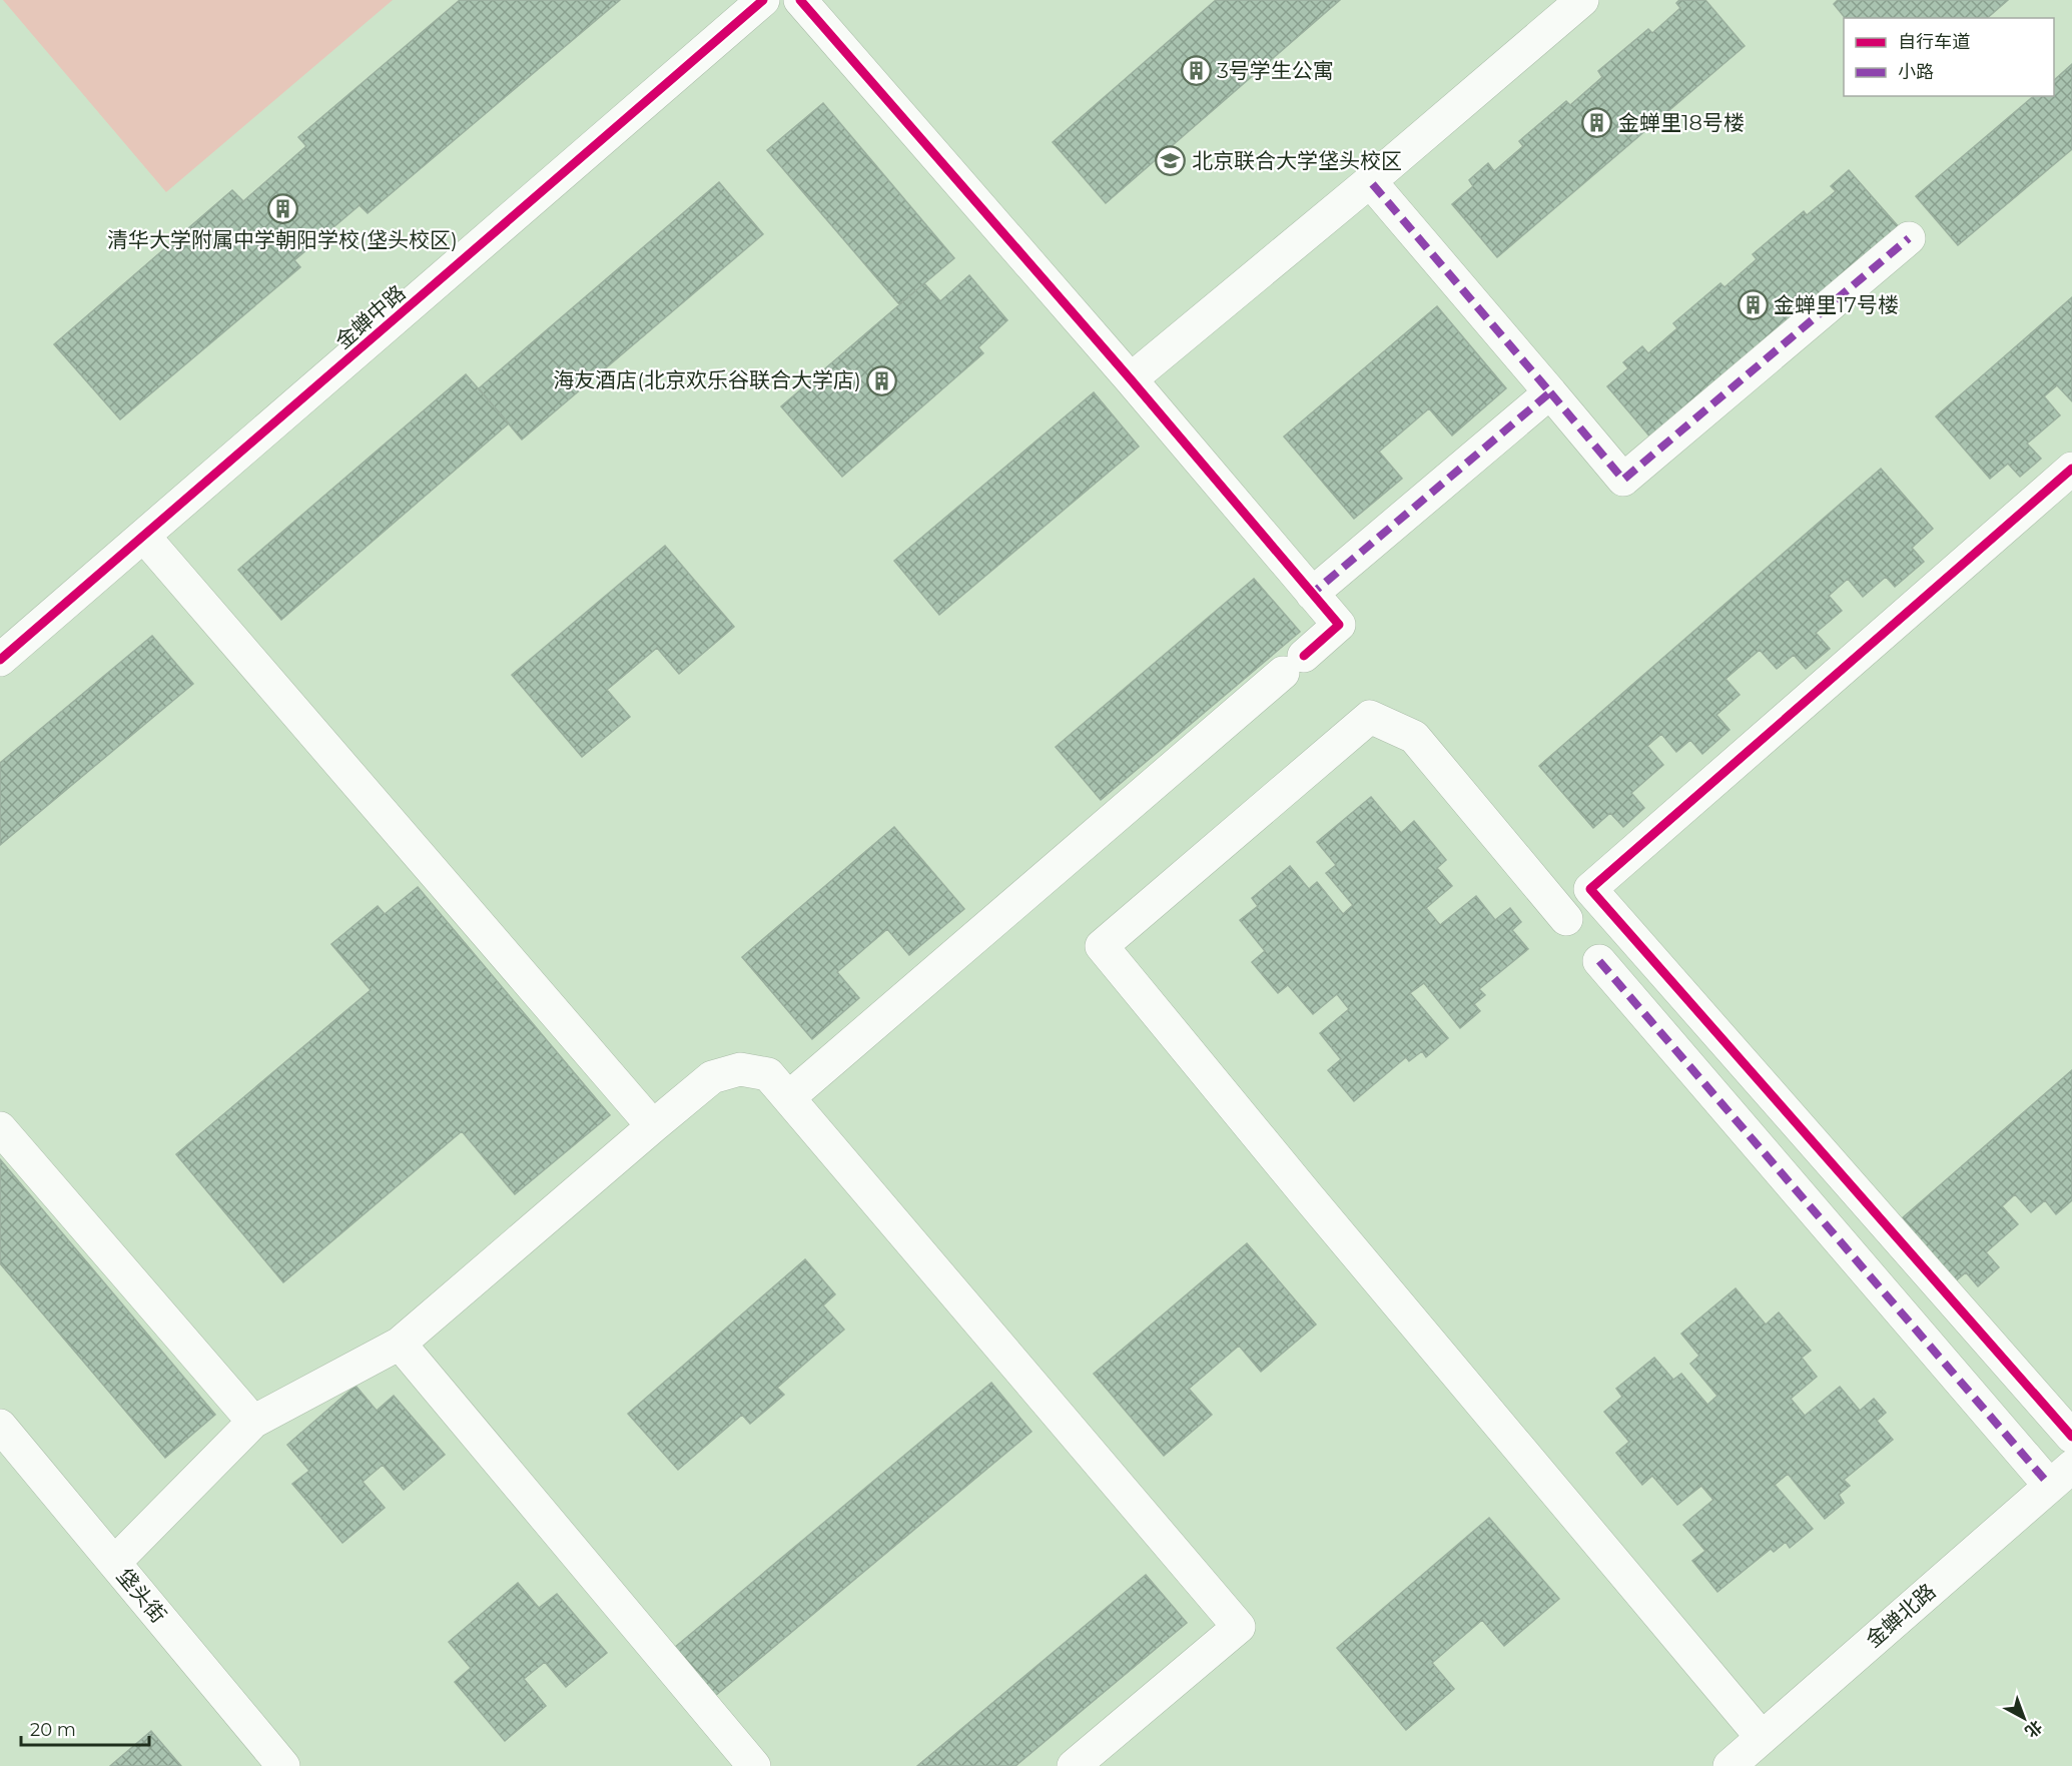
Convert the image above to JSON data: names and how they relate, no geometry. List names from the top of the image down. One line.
{"streets":{"street":["金蝉中路","垡头街","金蝉北路"]},"places":{"building":["3号学生公寓","金蝉里18号楼","清华大学附属中学朝阳学校(垡头校区)","金蝉里17号楼","海友酒店(北京欢乐谷联合大学店)"],"school or university":["北京联合大学垡头校区"]},"legend":["自行车道","小路"],"scale_bar":"20 m","north":"bottom right"}
